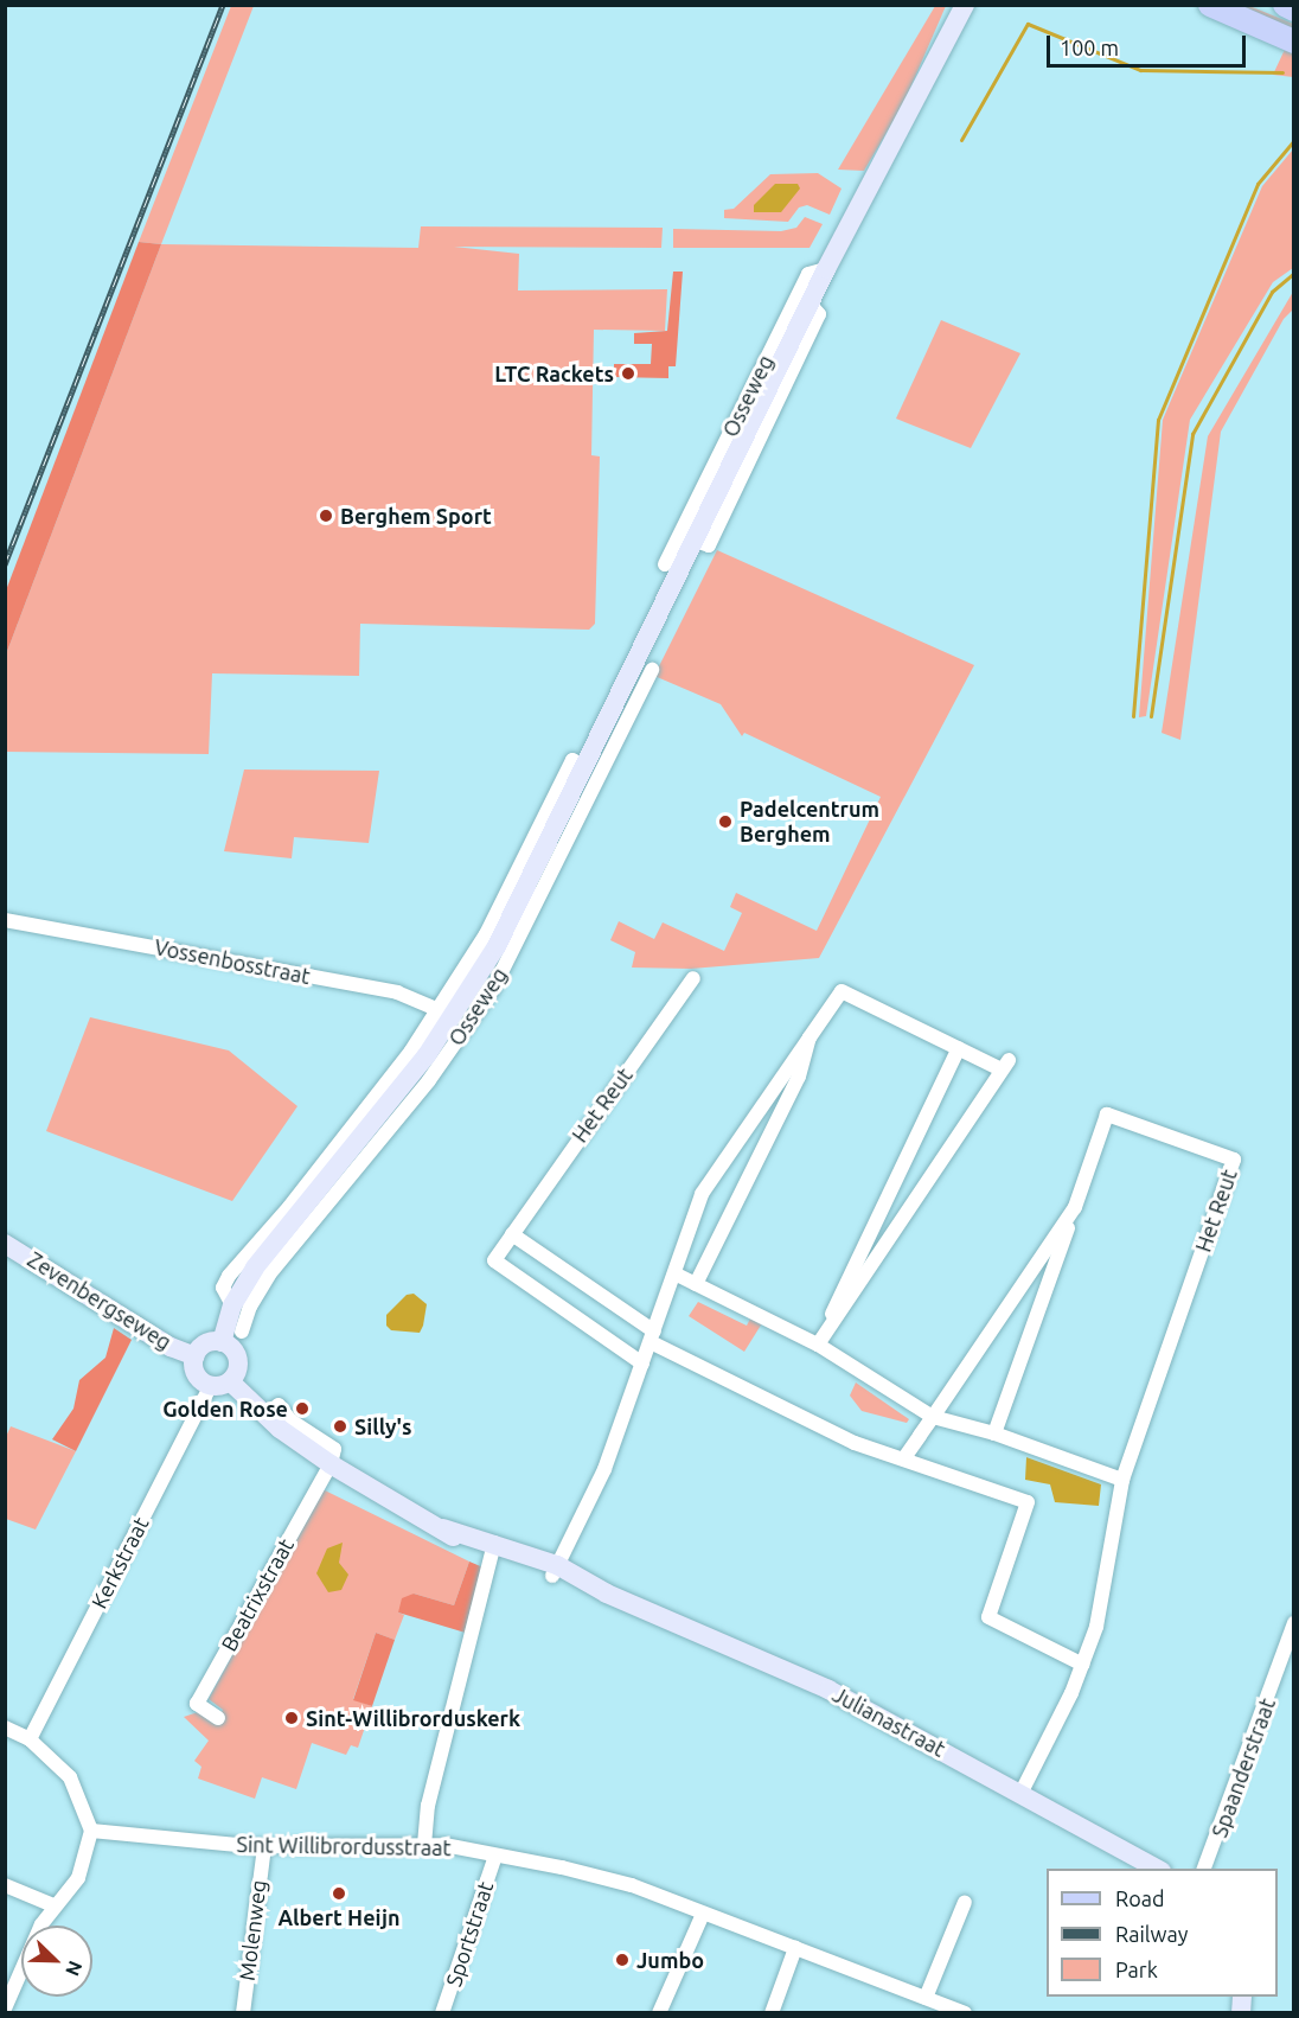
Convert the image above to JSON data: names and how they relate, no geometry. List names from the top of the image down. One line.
{"streets":{"street":["Osseweg","Vossenbosstraat","Het Reut","Zevenbergseweg","Kerkstraat","Beatrixstraat","Julianastraat","Spaanderstraat","Sint Willibrordusstraat","Molenweg","Sportstraat"]},"crossings":[["Osseweg","Vossenbosstraat"],["Osseweg","Zevenbergseweg"],["Osseweg","Kerkstraat"],["Osseweg","Julianastraat"],["Het Reut","Julianastraat"],["Zevenbergseweg","Kerkstraat"],["Zevenbergseweg","Julianastraat"],["Kerkstraat","Julianastraat"],["Beatrixstraat","Julianastraat"],["Sint Willibrordusstraat","Molenweg"],["Sint Willibrordusstraat","Sportstraat"]],"places":["LTC Rackets","Berghem Sport","Padelcentrum Berghem","Golden Rose","Silly's","Sint-Willibrorduskerk","Albert Heijn","Jumbo"],"legend":["Road","Railway","Park"],"scale_bar":"100 m","north":"bottom right"}
